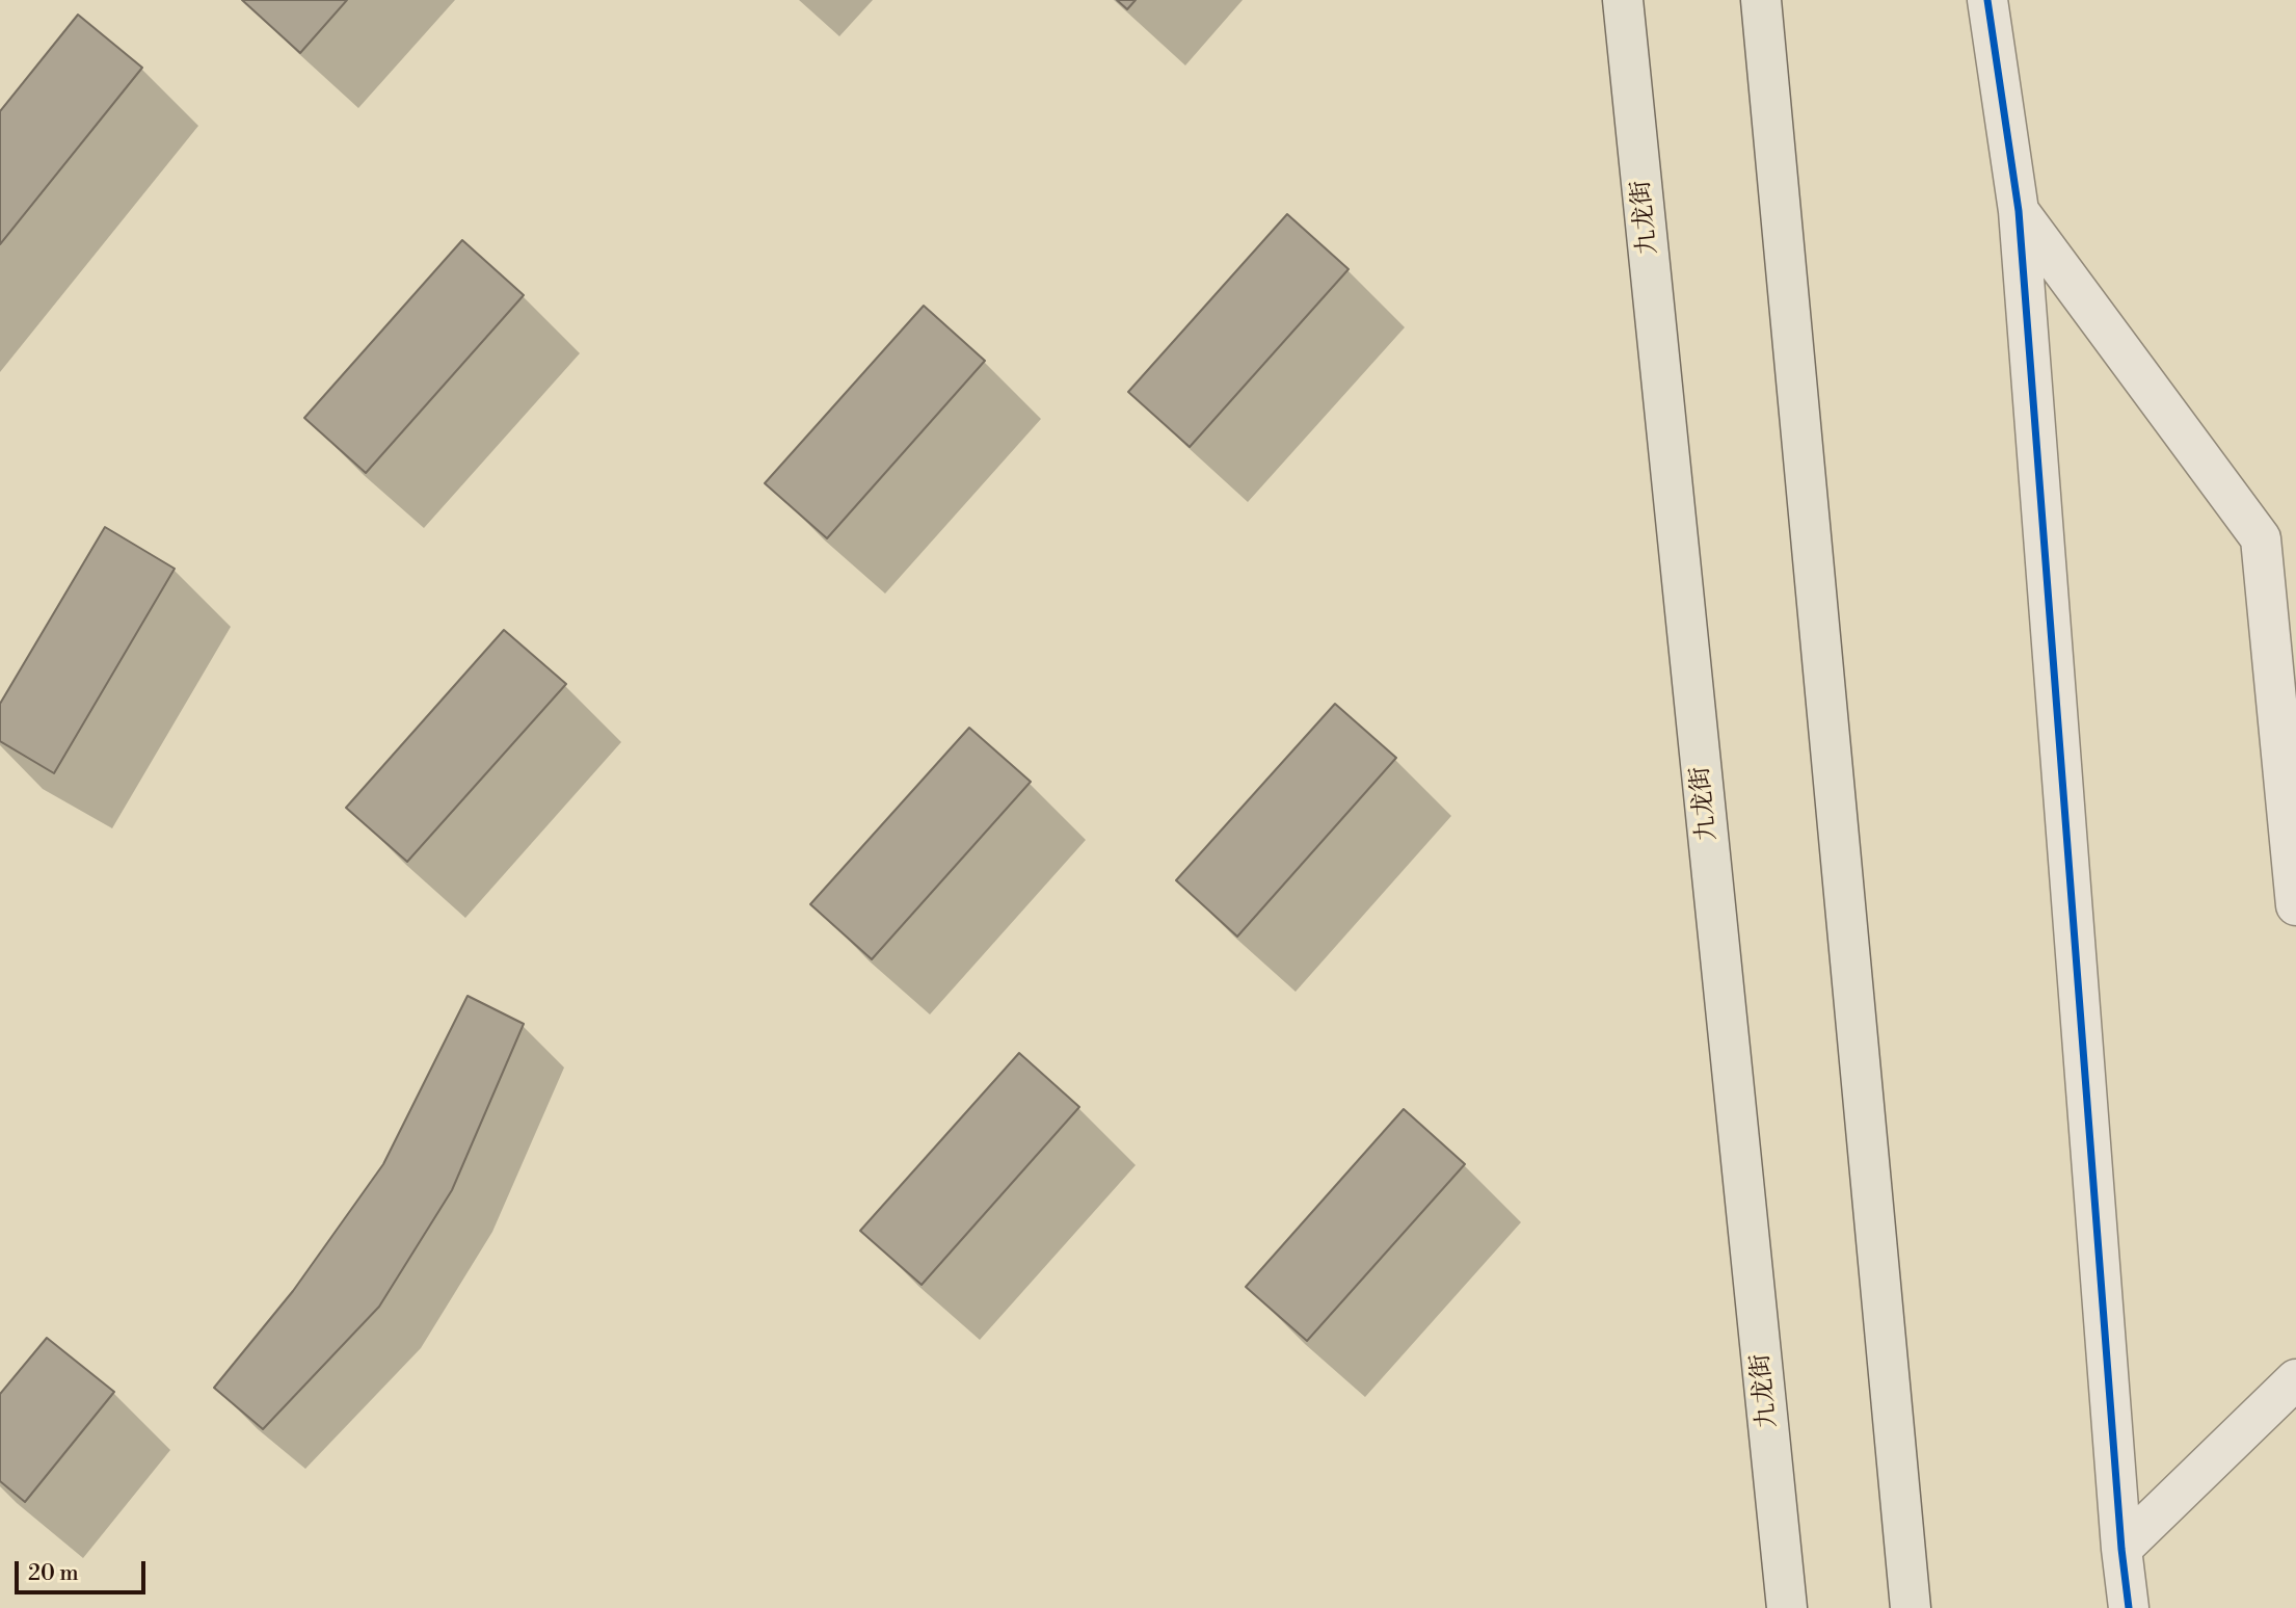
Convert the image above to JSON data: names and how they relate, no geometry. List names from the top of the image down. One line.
{"streets":{"main road":["九龙街"]},"scale_bar":"20 m"}
